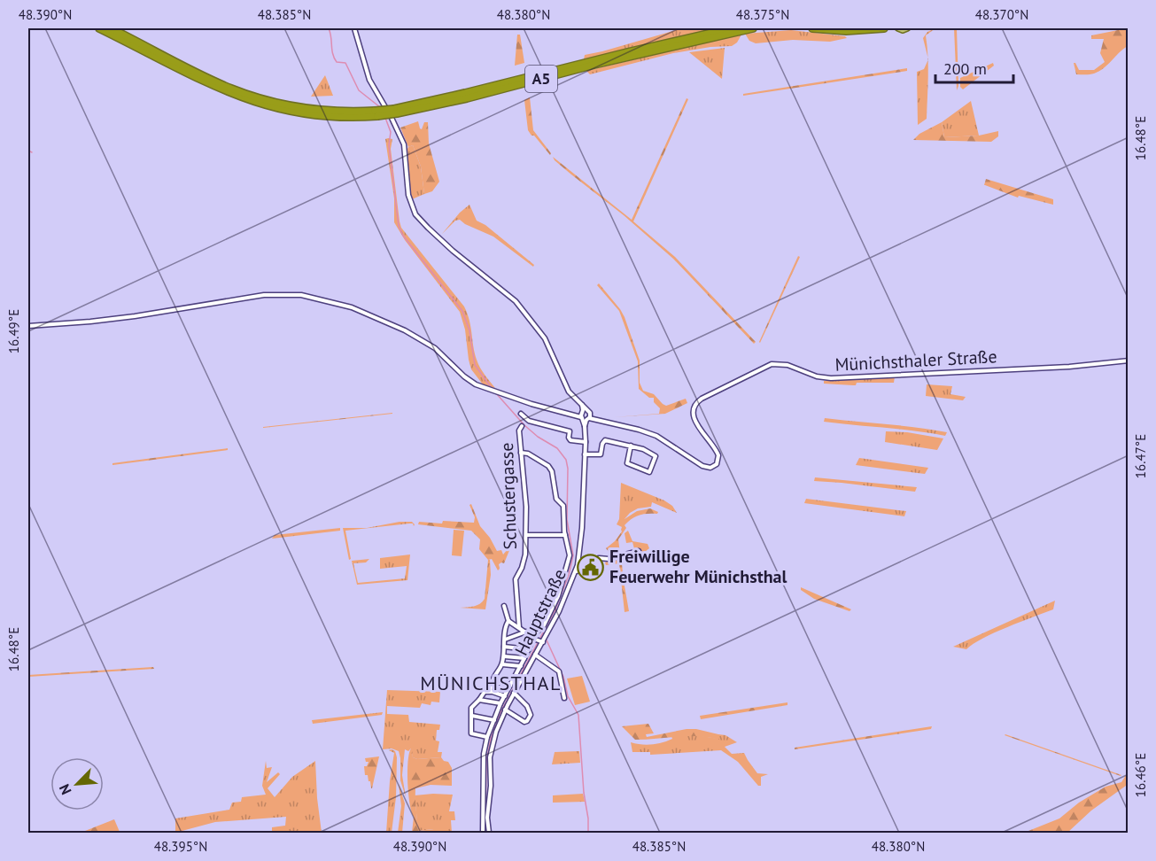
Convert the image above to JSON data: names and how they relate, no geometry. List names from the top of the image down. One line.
{"streets":{"highway":["A5"],"street":["Münichsthaler Straße","Schustergasse","Hauptstraße"]},"crossings":[["Münichsthaler Straße","Hauptstraße"]],"districts":["MÜNICHSTHAL"],"places":{"public building":["Freiwillige Feuerwehr Münichsthal"]},"scale_bar":"200 m","north":"bottom left","coordinates":["48.390°N","48.385°N","48.380°N","48.375°N","48.370°N","16.48°E","16.49°E","16.47°E","16.46°E","48.395°N"]}
